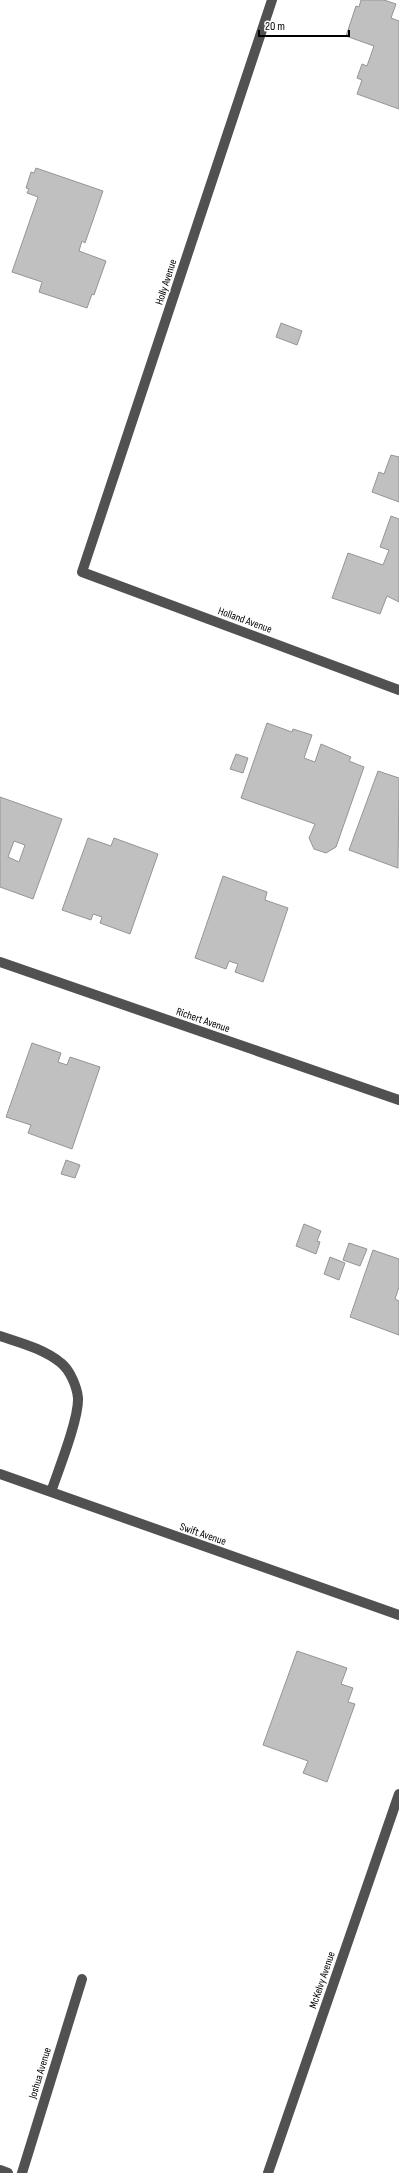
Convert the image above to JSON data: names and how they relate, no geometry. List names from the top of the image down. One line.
{"streets":{"street":["Holly Avenue","Holland Avenue","Richert Avenue","Swift Avenue","McKelvy Avenue","Joshua Avenue"]},"crossings":[["Holly Avenue","Holland Avenue"]],"scale_bar":"20 m"}
